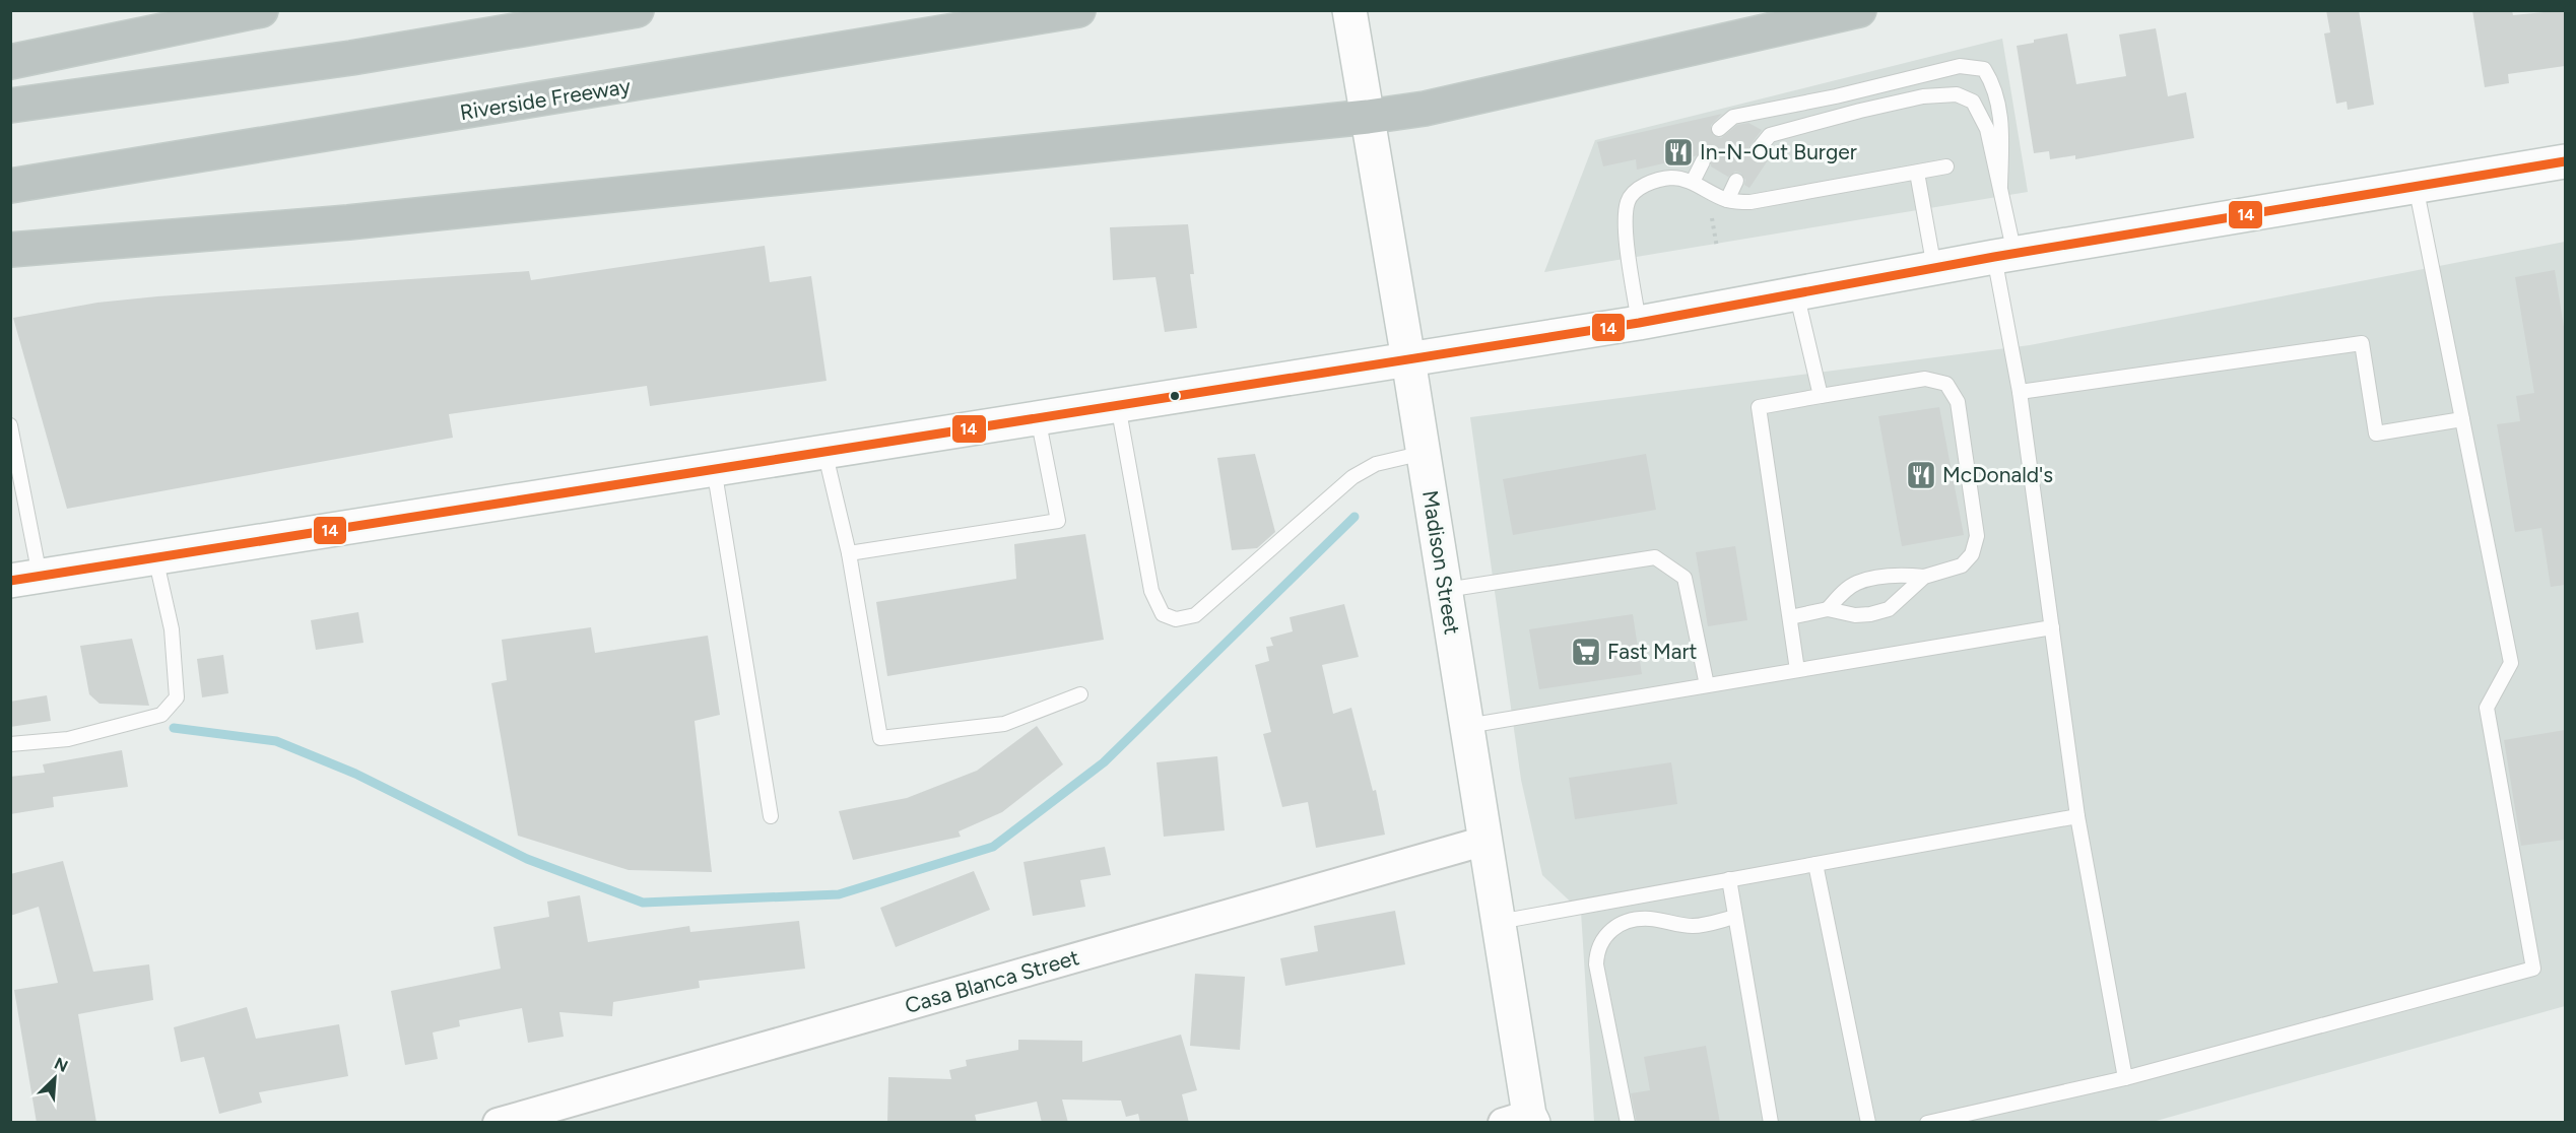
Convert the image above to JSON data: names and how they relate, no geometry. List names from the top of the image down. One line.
{"streets":{"highway":["Riverside Freeway"],"main road":["Madison Street"],"street":["Casa Blanca Street"]},"crossings":[["Madison Street","Casa Blanca Street"]],"places":{"restaurant":["In-N-Out Burger","McDonald's"],"supermarket":["Fast Mart"]},"lines":["transit line 14"],"north":"top right"}
